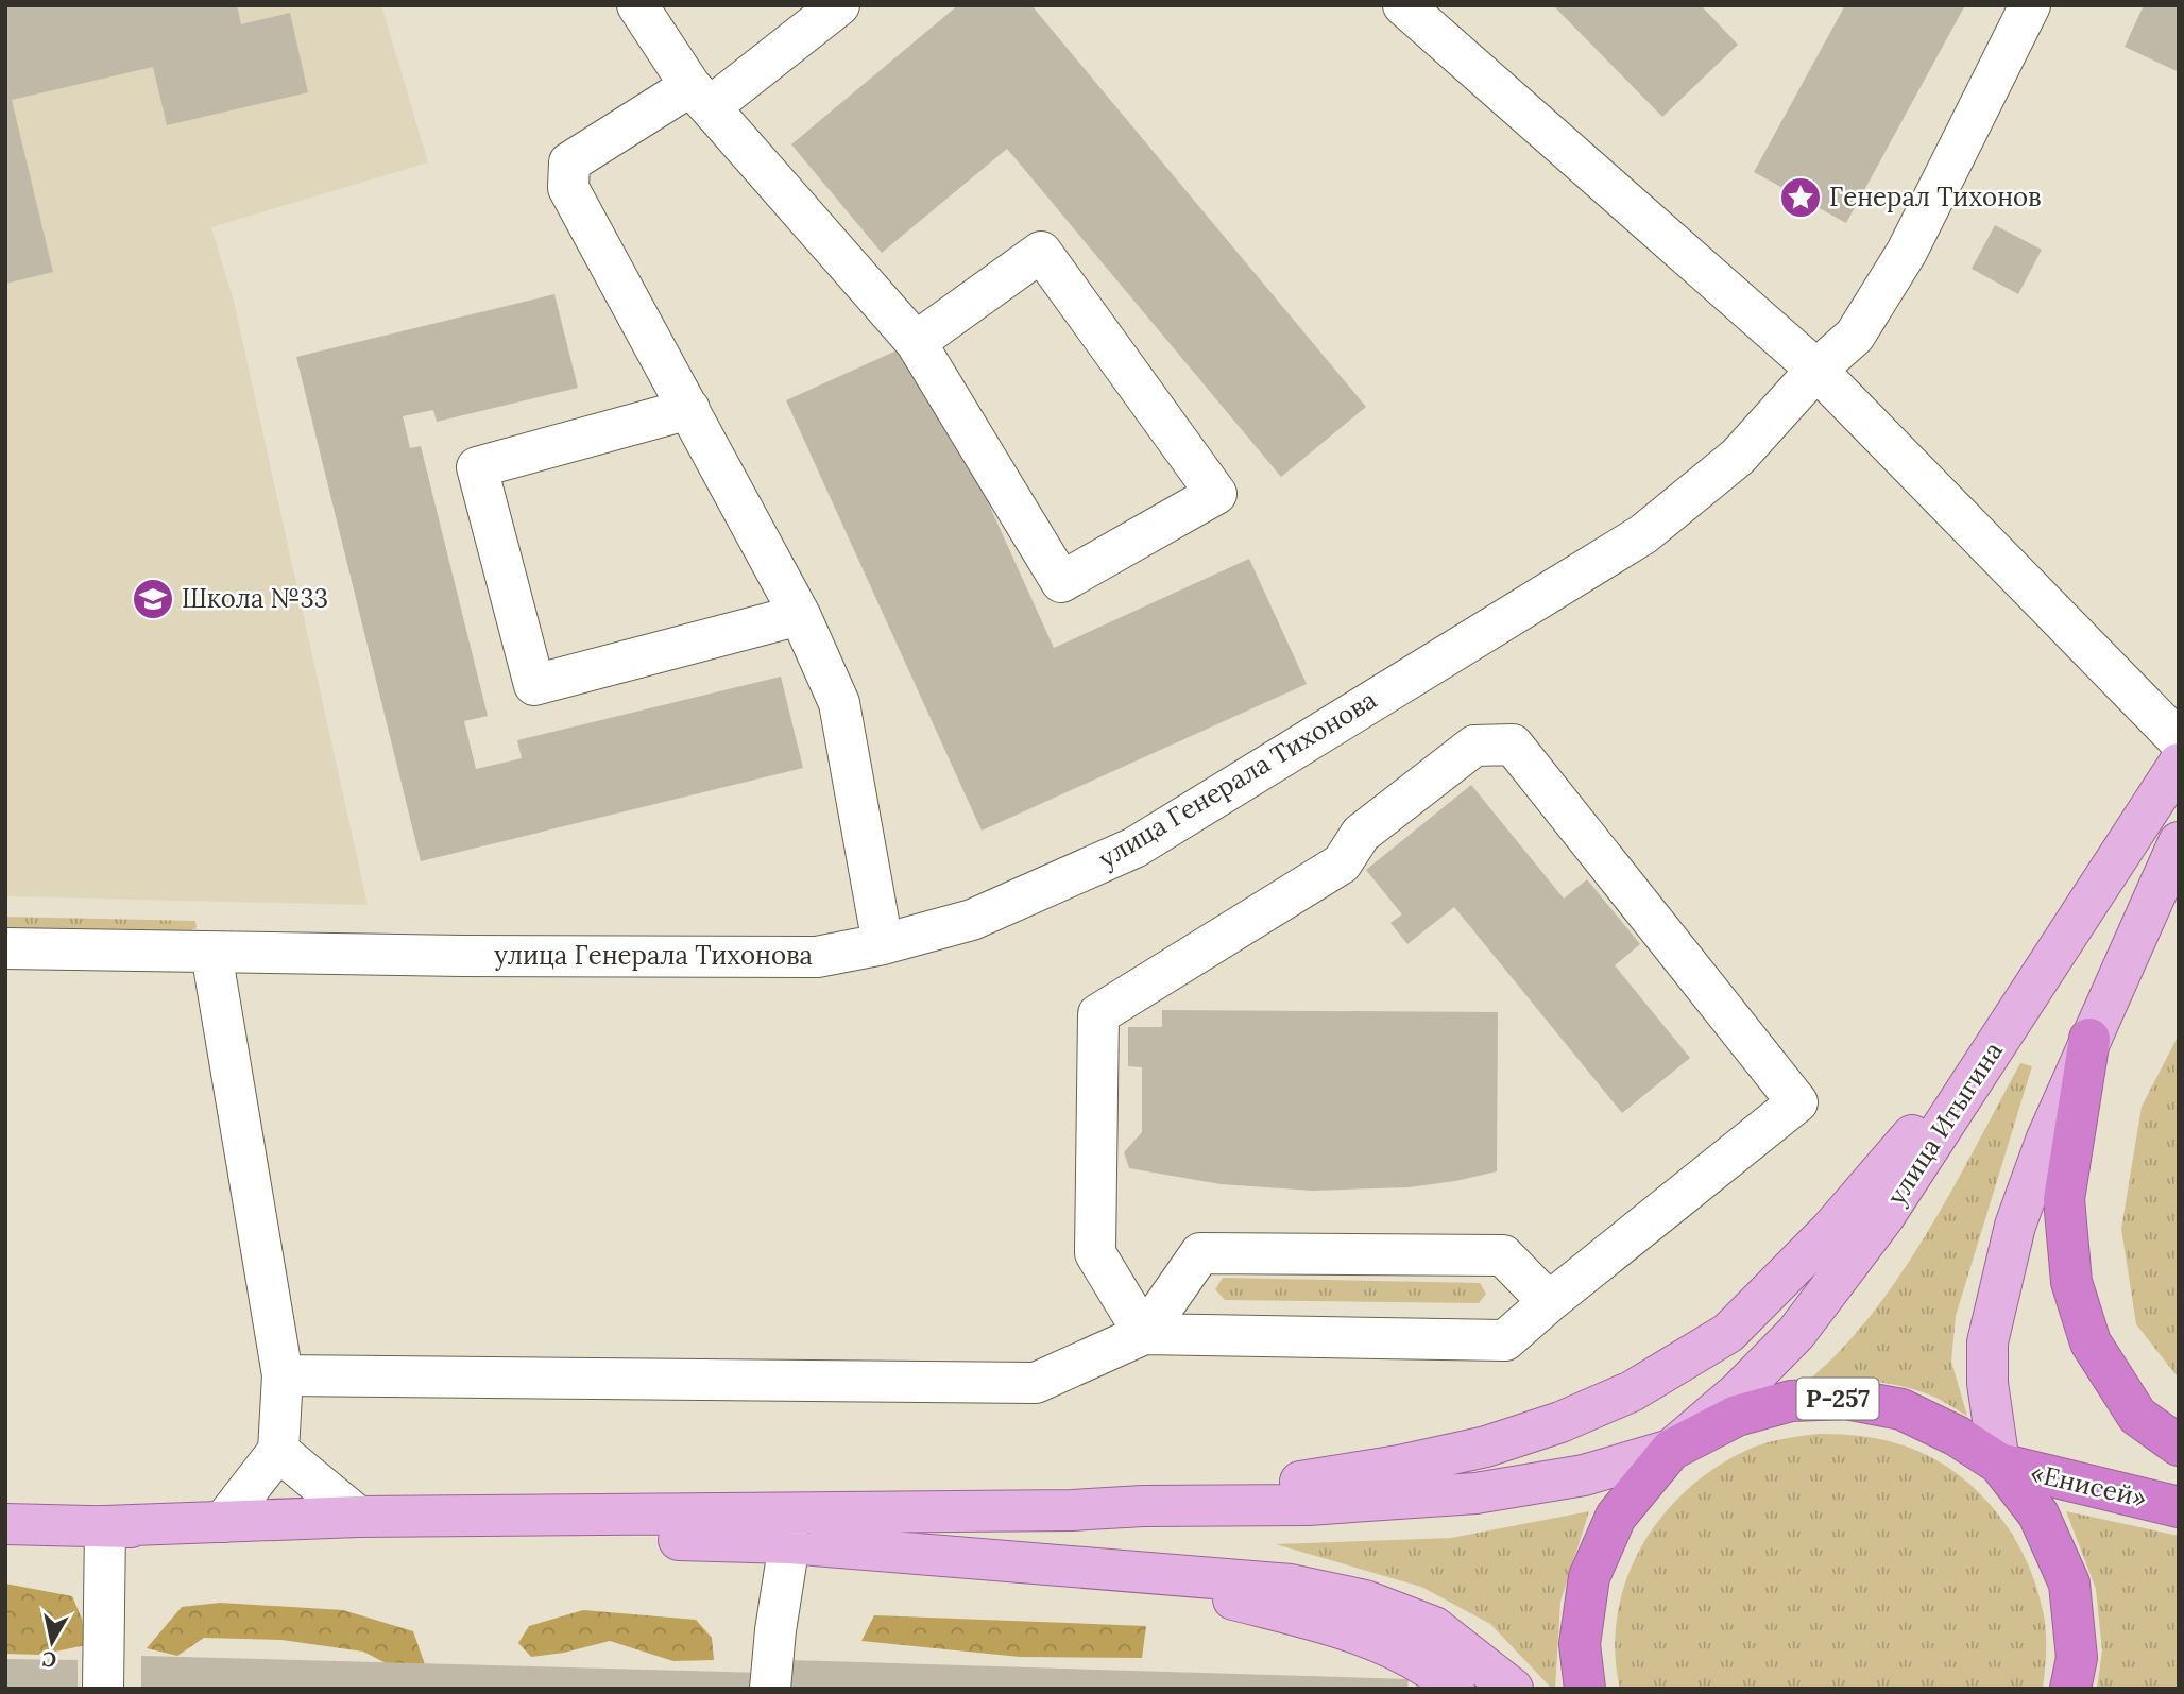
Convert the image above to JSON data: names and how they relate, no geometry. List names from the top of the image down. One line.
{"streets":{"highway":["Р-257","«Енисей»"],"main road":["улица Итыгина"],"street":["улица Генерала Тихонова"]},"crossings":[["улица Итыгина","«Енисей»"]],"places":{"place":["Генерал Тихонов"],"school or university":["Школа №33"]},"north":"bottom"}
